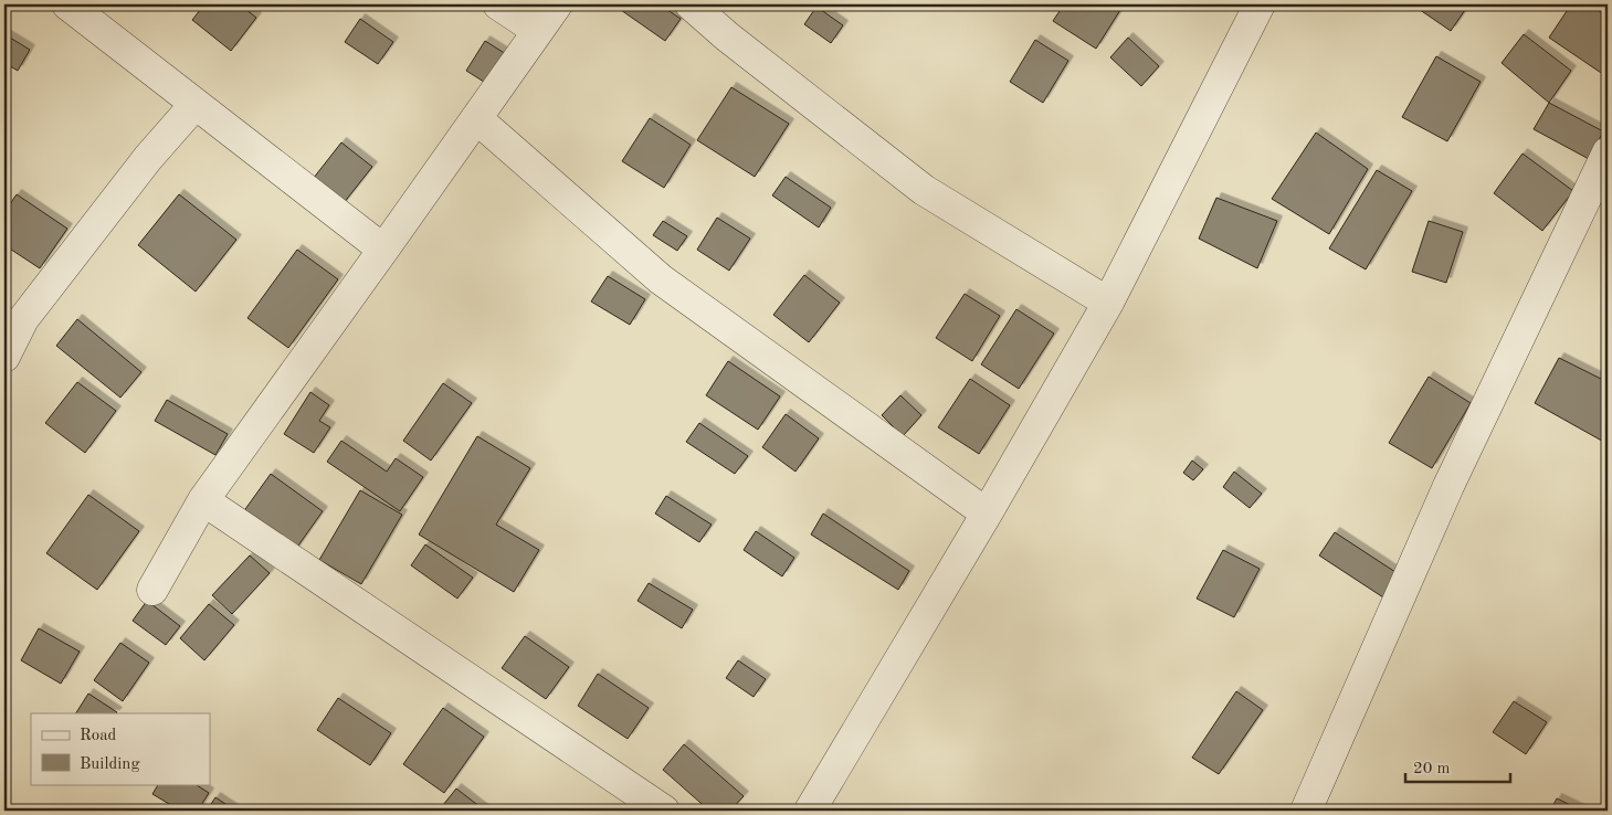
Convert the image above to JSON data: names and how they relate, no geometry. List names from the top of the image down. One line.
{"legend":["Road","Building"],"scale_bar":"20 m"}
